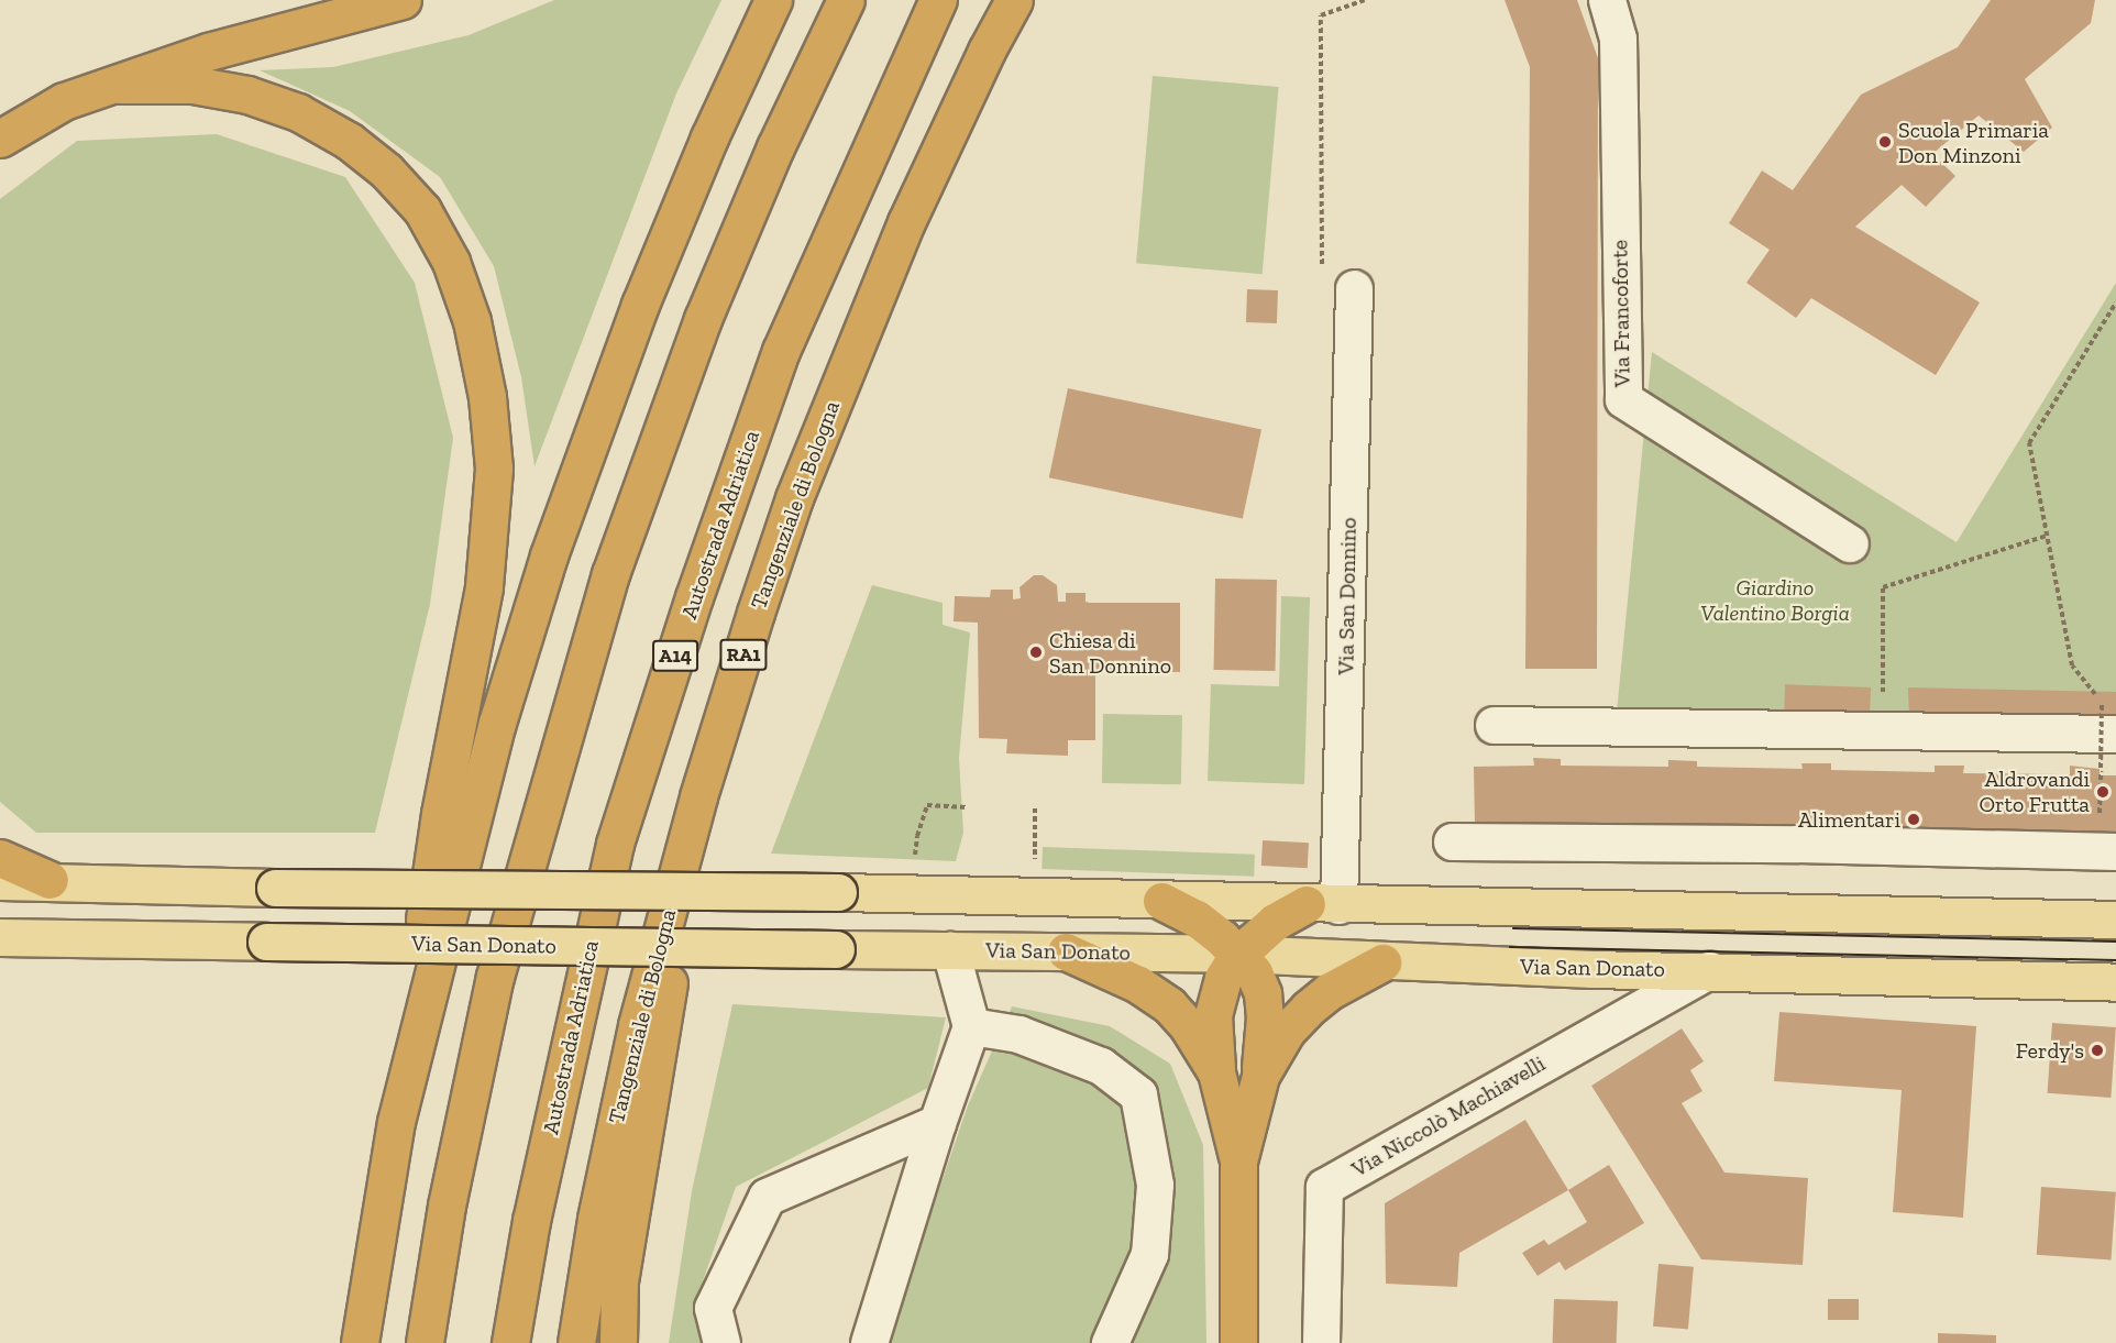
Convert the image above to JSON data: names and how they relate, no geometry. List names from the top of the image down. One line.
{"streets":{"highway":["Tangenziale di Bologna","Autostrada Adriatica","RA1","A14"],"main road":["Via San Donato"],"street":["Via Francoforte","Via San Donnino","Via Niccolò Machiavelli"]},"crossings":[["Via San Donato","Via Niccolò Machiavelli"]],"parks":["Giardino Valentino Borgia"],"places":["Scuola Primaria Don Minzoni","Chiesa di San Donnino","Aldrovandi Orto Frutta","Alimentari","Ferdy's"]}
